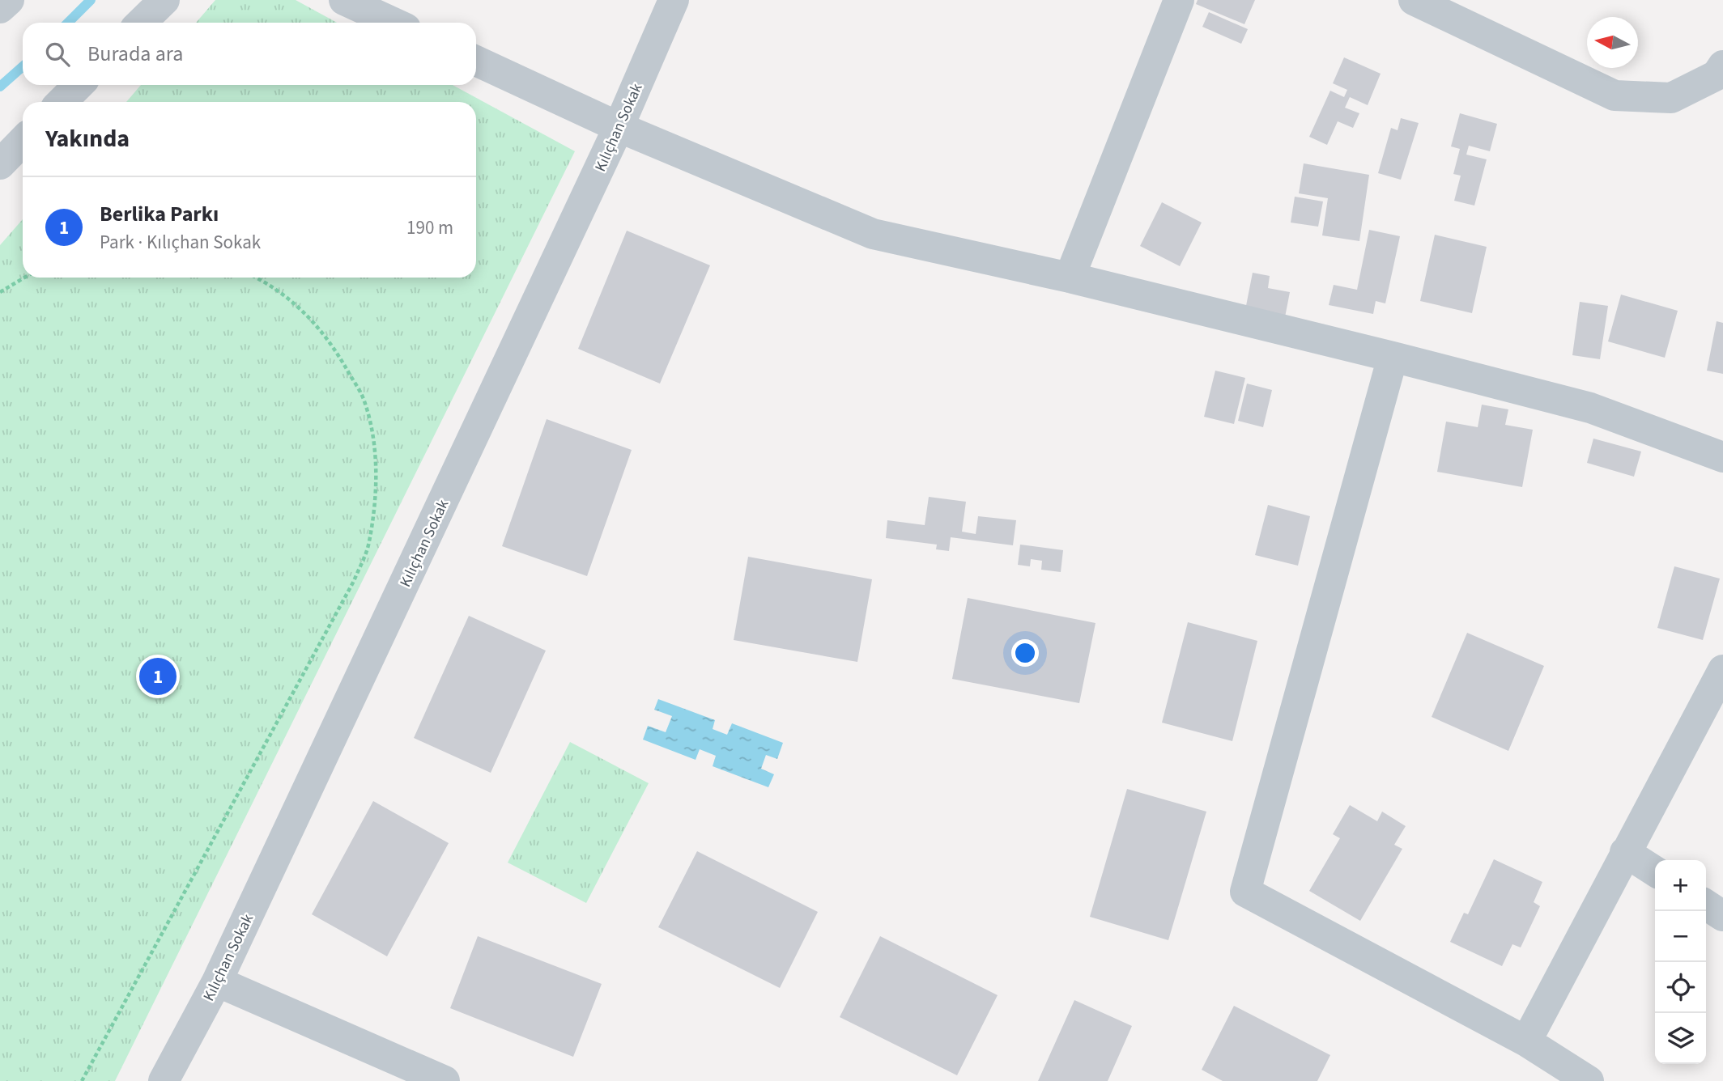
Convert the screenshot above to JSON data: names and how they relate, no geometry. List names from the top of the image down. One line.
{"streets":{"street":["Kılıçhan Sokak"]},"north":"left","page":{"search":"Burada ara","heading":"Yakında","list":[{"mark":"1","name":"Berlika Parkı","note":"Park · Kılıçhan Sokak","value":"190 m"}],"pins":"1","map_buttons":["+","−"]}}
